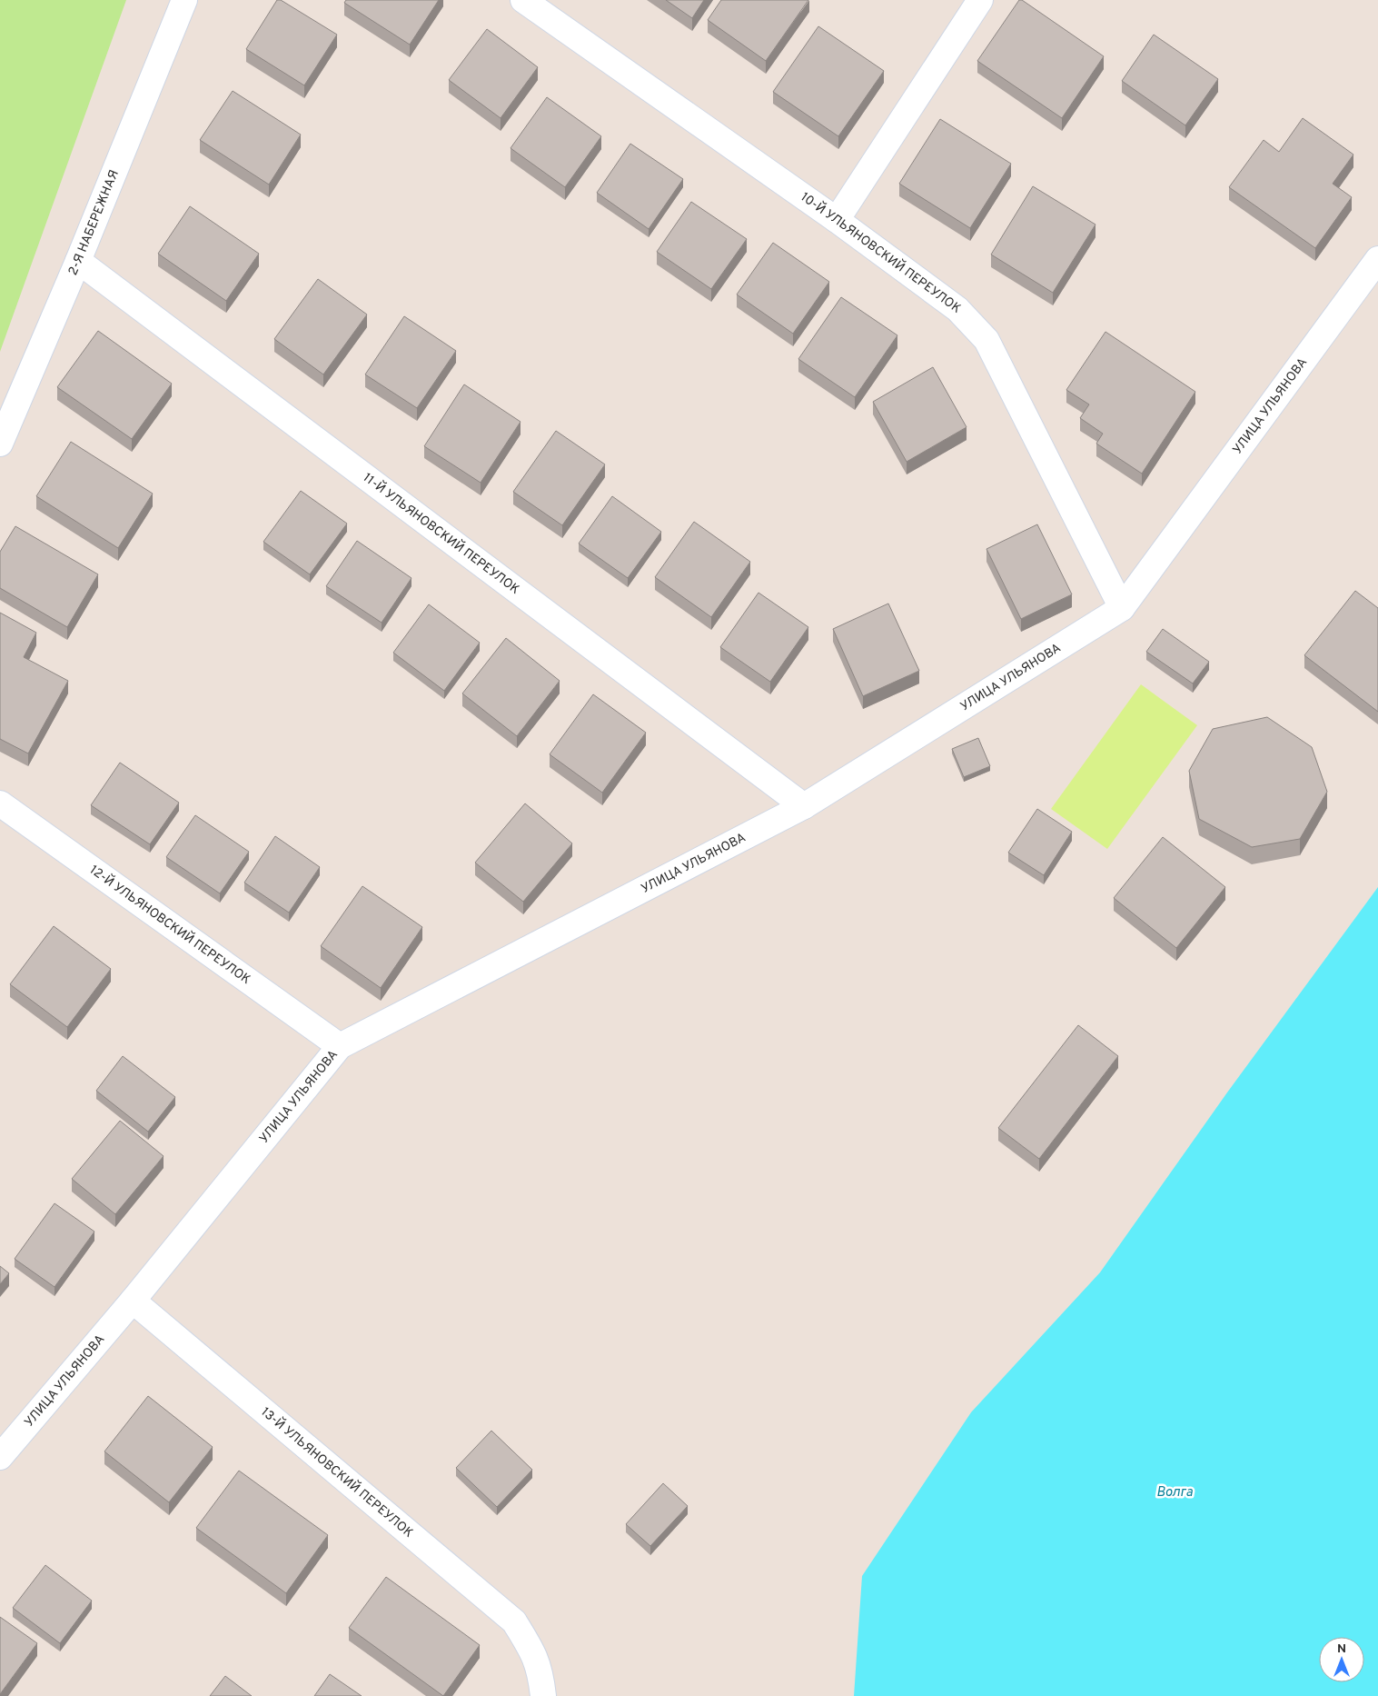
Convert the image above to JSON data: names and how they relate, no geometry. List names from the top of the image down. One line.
{"streets":{"street":["2-Я НАБЕРЕЖНАЯ","10-Й УЛЬЯНОВСКИЙ ПЕРЕУЛОК","УЛИЦА УЛЬЯНОВА","11-Й УЛЬЯНОВСКИЙ ПЕРЕУЛОК","12-Й УЛЬЯНОВСКИЙ ПЕРЕУЛОК","13-Й УЛЬЯНОВСКИЙ ПЕРЕУЛОК"]},"crossings":[["2-Я НАБЕРЕЖНАЯ","11-Й УЛЬЯНОВСКИЙ ПЕРЕУЛОК"],["10-Й УЛЬЯНОВСКИЙ ПЕРЕУЛОК","УЛИЦА УЛЬЯНОВА"],["УЛИЦА УЛЬЯНОВА","11-Й УЛЬЯНОВСКИЙ ПЕРЕУЛОК"],["УЛИЦА УЛЬЯНОВА","12-Й УЛЬЯНОВСКИЙ ПЕРЕУЛОК"],["УЛИЦА УЛЬЯНОВА","13-Й УЛЬЯНОВСКИЙ ПЕРЕУЛОК"]],"water":["Волга"],"north":"top"}
